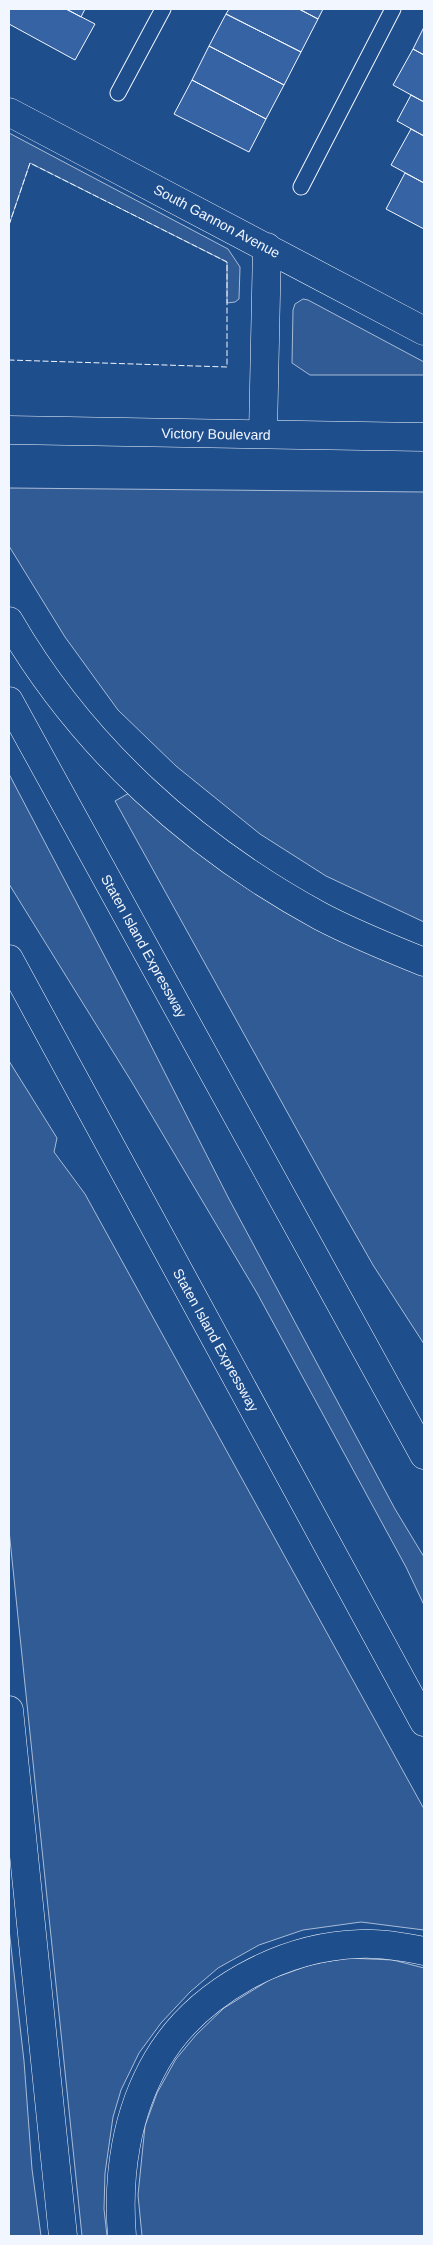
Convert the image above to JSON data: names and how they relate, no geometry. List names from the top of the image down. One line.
{"streets":{"main road":["South Gannon Avenue","Victory Boulevard","Staten Island Expressway"]}}
